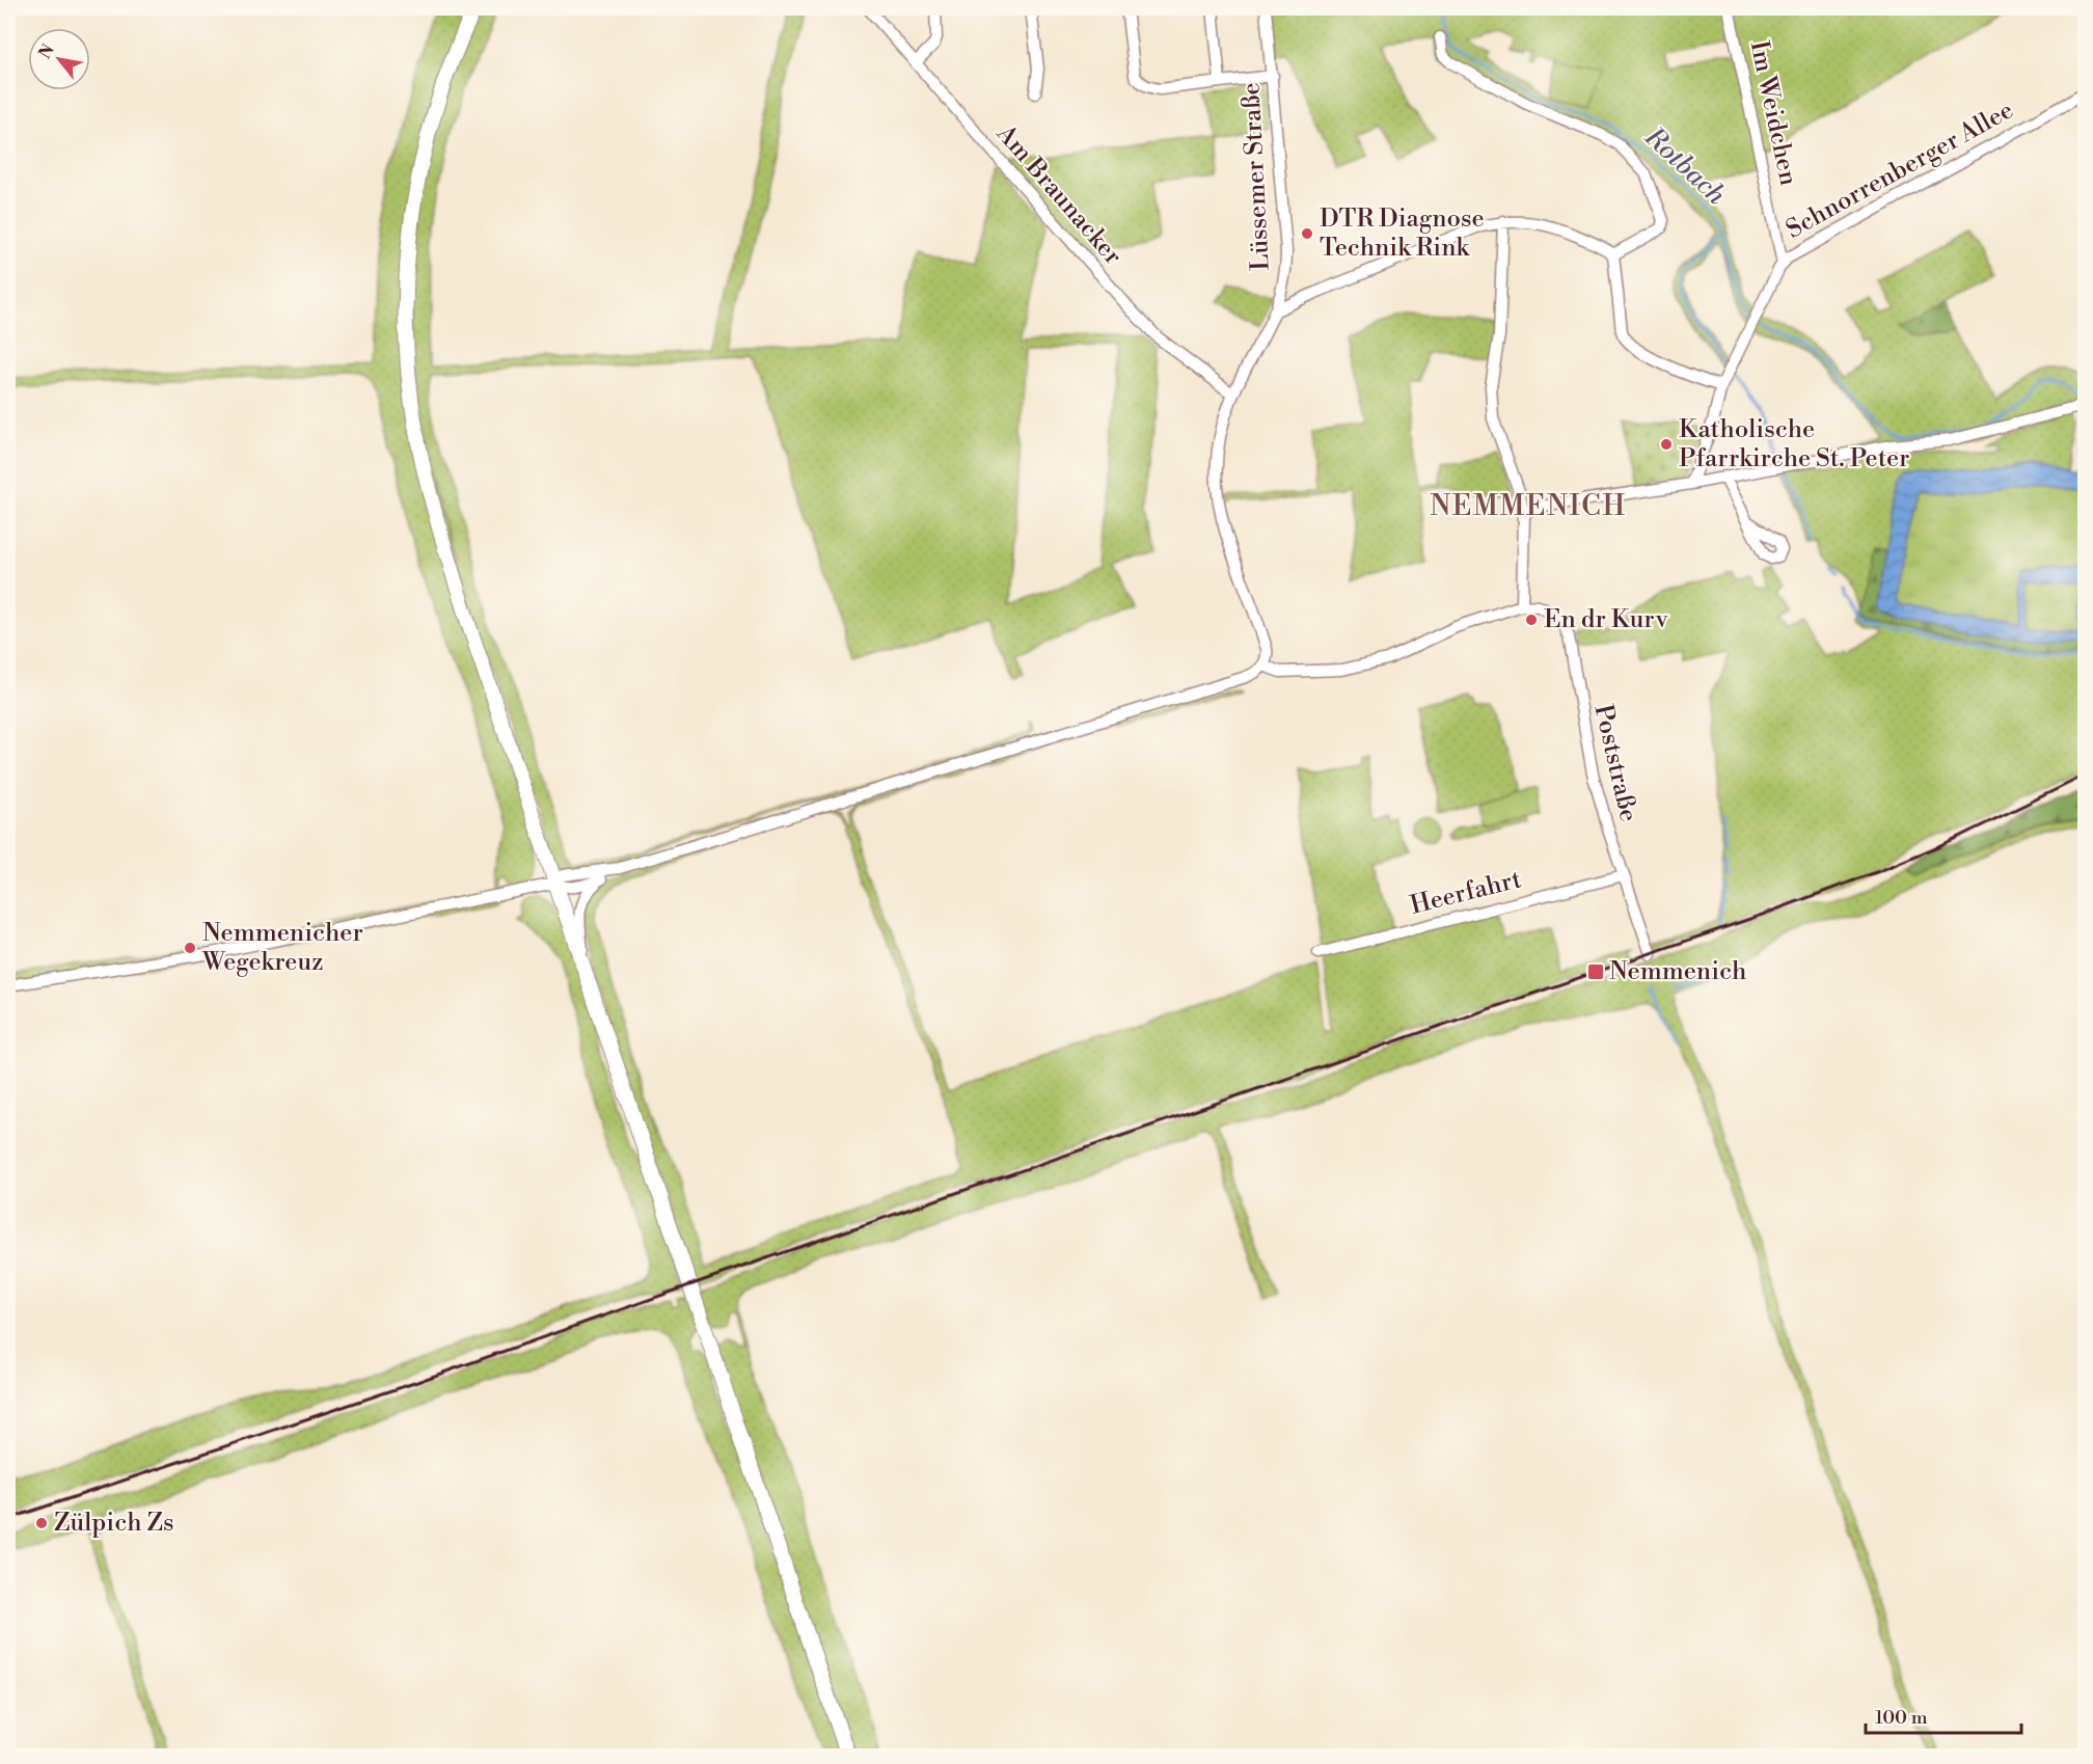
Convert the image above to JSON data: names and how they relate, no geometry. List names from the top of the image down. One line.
{"streets":{"street":["Im Weidchen","Schnorrenberger Allee","Lüssemer Straße","Am Braunacker","Poststraße","Heerfahrt"]},"crossings":[["Im Weidchen","Schnorrenberger Allee"],["Lüssemer Straße","Am Braunacker"],["Poststraße","Heerfahrt"]],"districts":["NEMMENICH"],"water":["Rotbach"],"places":{"other":["DTR Diagnose Technik Rink","Katholische Pfarrkirche St. Peter","En dr Kurv","Nemmenicher Wegekreuz","Zülpich Zs"],"transit":["Nemmenich"]},"scale_bar":"100 m","north":"top left"}
